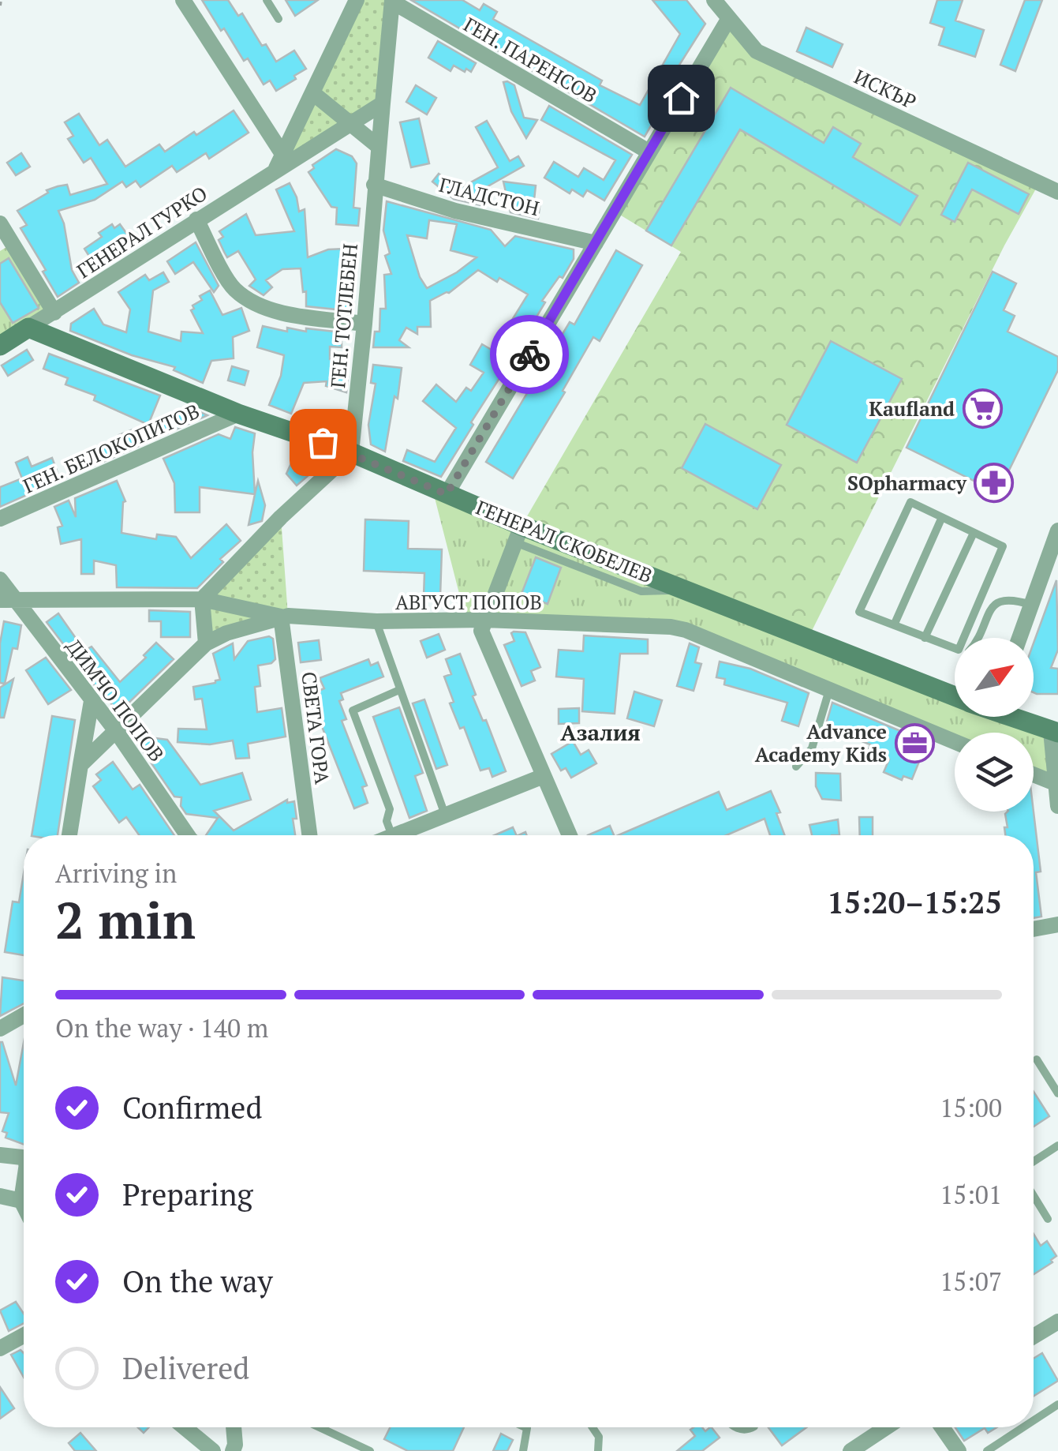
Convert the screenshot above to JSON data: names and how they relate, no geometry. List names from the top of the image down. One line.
{"streets":{"street":["ГЕН. ПАРЕНСОВ","ИСКЪР","ГЛАДСТОН","ГЕНЕРАЛ ГУРКО","ГЕН. ТОТЛЕБЕН","ГЕН. БЕЛОКОПИТОВ","ГЕНЕРАЛ СКОБЕЛЕВ","АВГУСТ ПОПОВ","ДИМЧО ПОПОВ","СВЕТА ГОРА"]},"crossings":[["ГЕН. ПАРЕНСОВ","ГЕН. ТОТЛЕБЕН"],["ГЛАДСТОН","ГЕН. ТОТЛЕБЕН"],["ГЕНЕРАЛ ГУРКО","ГЕН. ТОТЛЕБЕН"],["ГЕНЕРАЛ ГУРКО","ГЕНЕРАЛ СКОБЕЛЕВ"],["ГЕН. ТОТЛЕБЕН","ГЕНЕРАЛ СКОБЕЛЕВ"],["ГЕН. БЕЛОКОПИТОВ","ГЕНЕРАЛ СКОБЕЛЕВ"],["АВГУСТ ПОПОВ","ДИМЧО ПОПОВ"],["АВГУСТ ПОПОВ","СВЕТА ГОРА"]],"districts":["Азалия"],"places":{"supermarket":["Kaufland"],"pharmacy":["SOpharmacy"],"office":["Advance Academy Kids"]},"north":"top right","page":{"heading":["2 min","Arriving in","15:20–15:25"],"bar":"On the way · 140 m","list":[["Confirmed","15:00"],["Preparing","15:01"],["On the way","15:07"],"Delivered"]}}
